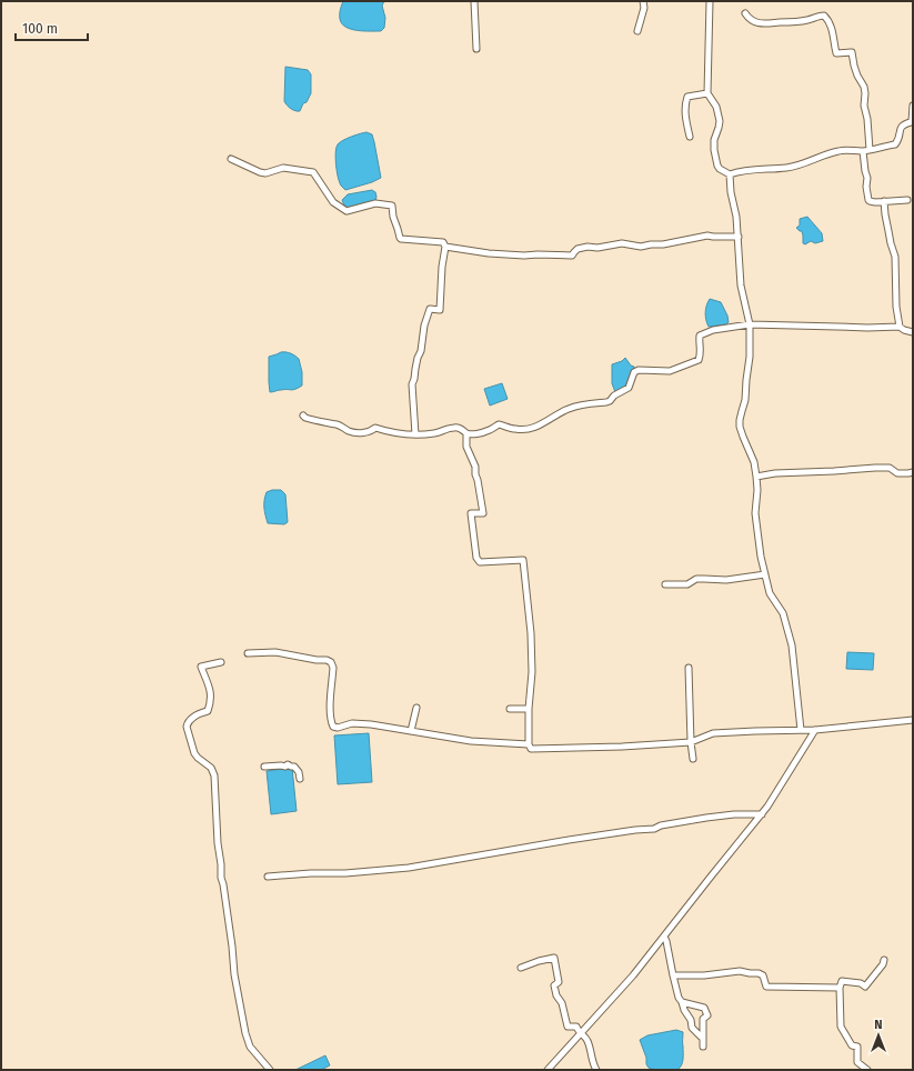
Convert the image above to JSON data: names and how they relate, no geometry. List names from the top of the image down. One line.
{"scale_bar":"100 m","north":"top"}
